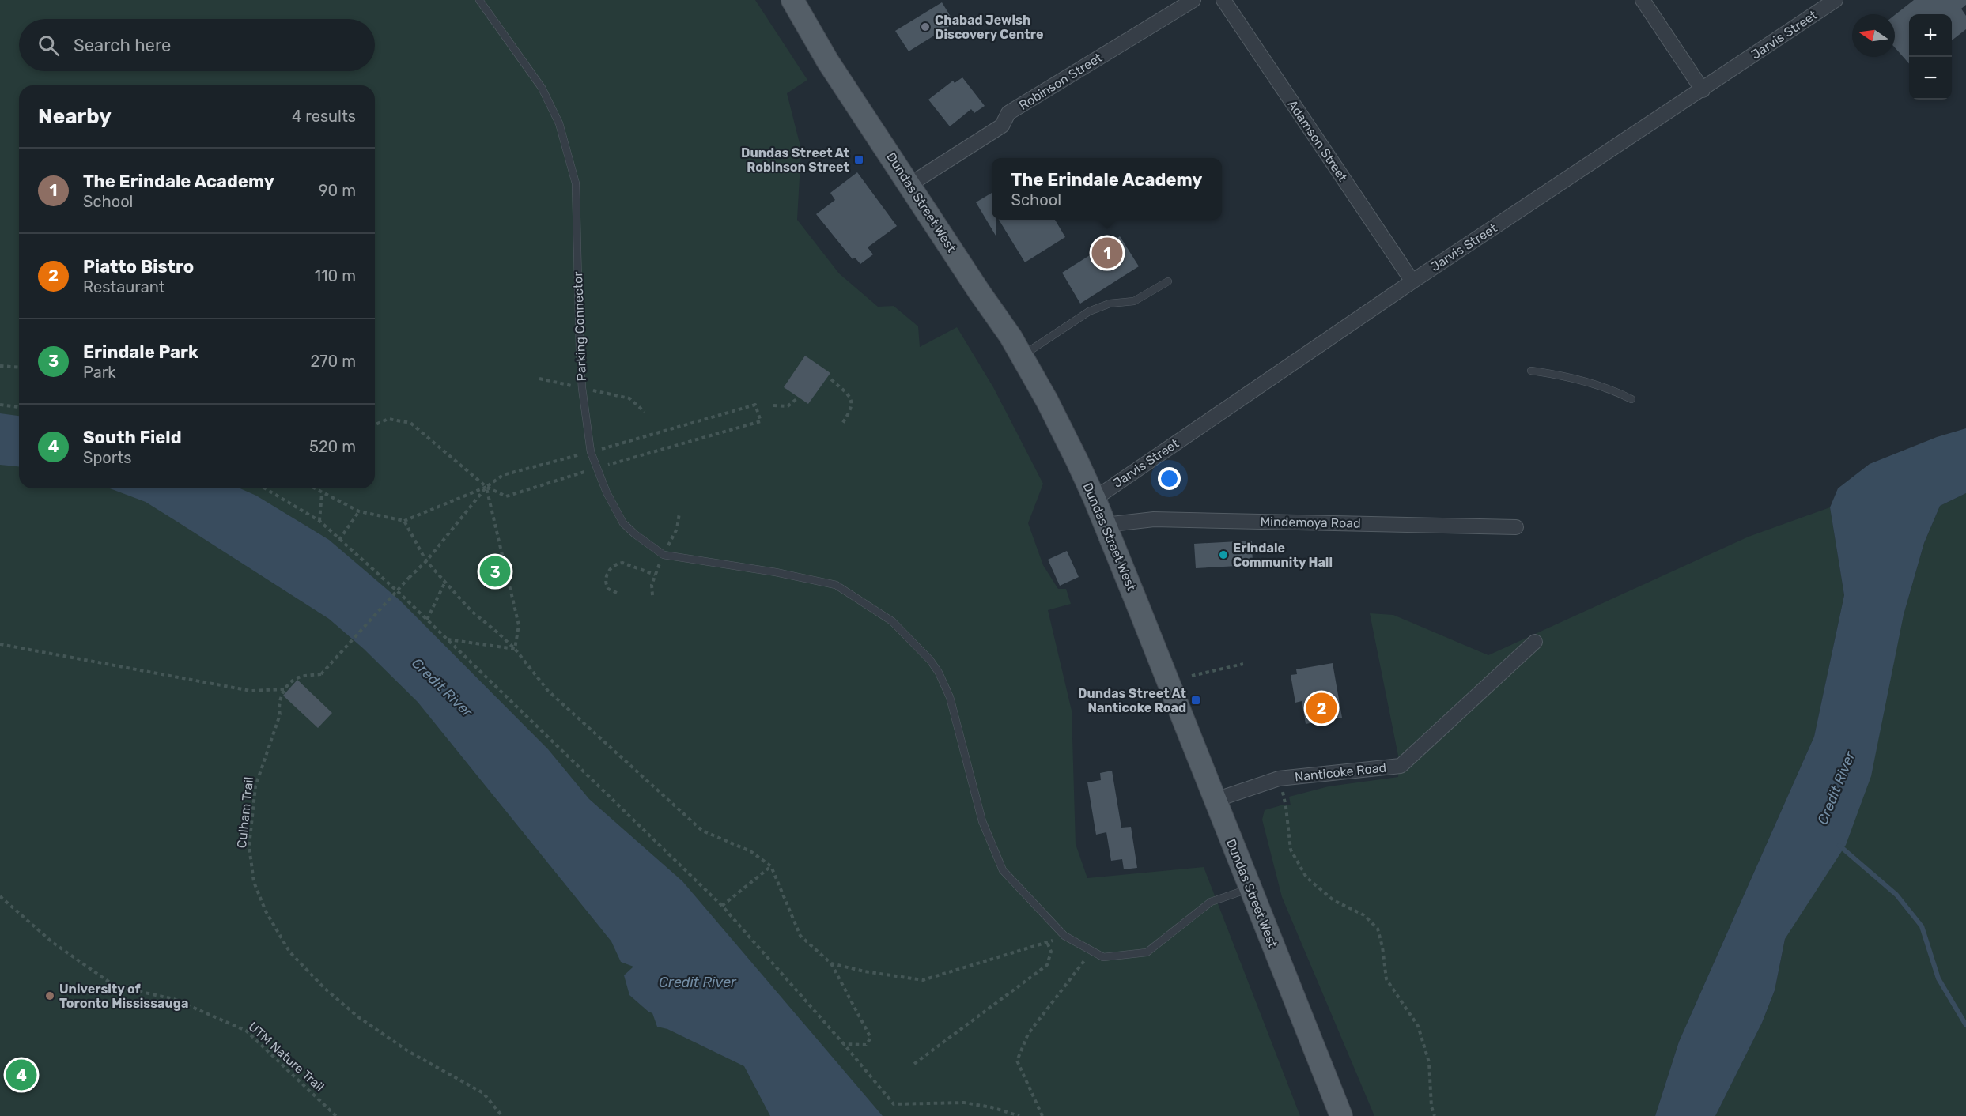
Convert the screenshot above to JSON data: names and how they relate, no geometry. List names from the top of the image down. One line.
{"streets":{"main road":["Dundas Street West"],"street":["Jarvis Street","Robinson Street","Adamson Street","Mindemoya Road","Nanticoke Road"],"lane":["Parking Connector"],"path":["Culham Trail","UTM Nature Trail"]},"crossings":[["Jarvis Street","Adamson Street"],["Jarvis Street","Dundas Street West"],["Robinson Street","Dundas Street West"],["Dundas Street West","Mindemoya Road"],["Dundas Street West","Nanticoke Road"]],"water":["Credit River"],"places":{"other":["Chabad Jewish Discovery Centre","Erindale Community Hall","University of Toronto Mississauga"],"transit":["Dundas Street At Robinson Street","Dundas Street At Nanticoke Road"]},"north":"left","page":{"map_buttons":["+","−"],"search":"Search here","heading":["Nearby","4 results"],"list":[{"mark":"1","name":"The Erindale Academy","note":"School","value":"90 m"},{"mark":"2","name":"Piatto Bistro","note":"Restaurant","value":"110 m"},{"mark":"3","name":"Erindale Park","note":"Park","value":"270 m"},{"mark":"4","name":"South Field","note":"Sports","value":"520 m"}],"popup":["The Erindale Academy","School"],"pins":["1","3","2","4"]}}
